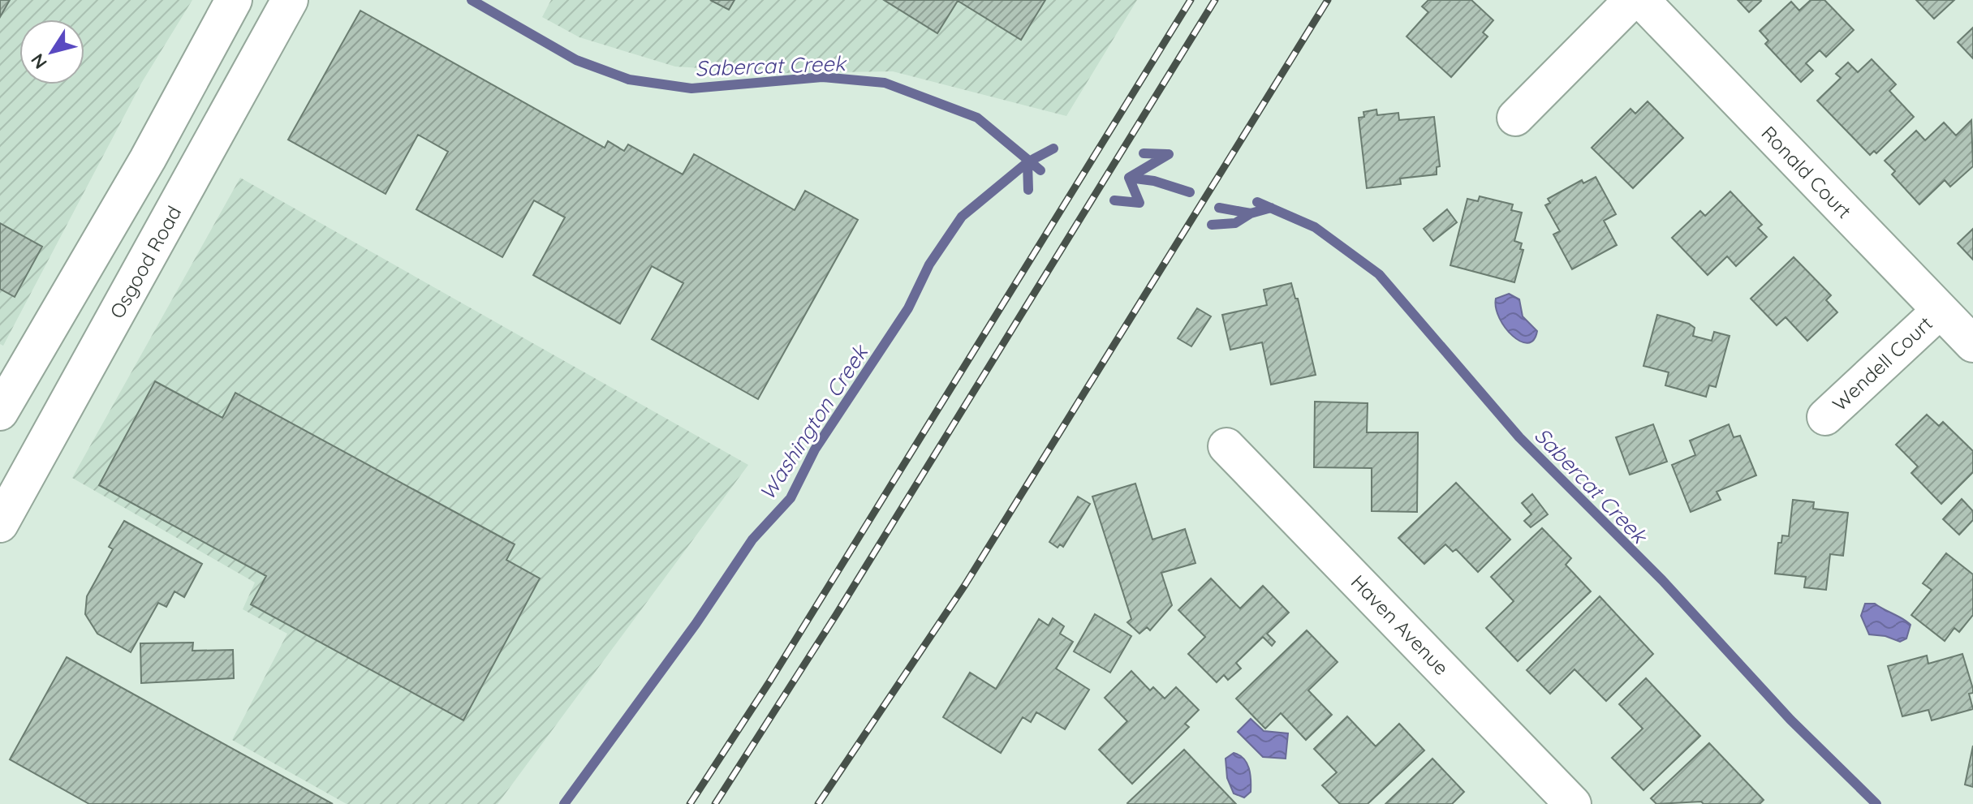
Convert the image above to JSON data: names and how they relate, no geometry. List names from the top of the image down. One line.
{"streets":{"street":["Ronald Court","Osgood Road","Wendell Court","Haven Avenue"]},"crossings":[["Ronald Court","Wendell Court"]],"water":["Sabercat Creek","Washington Creek"],"north":"bottom left"}
